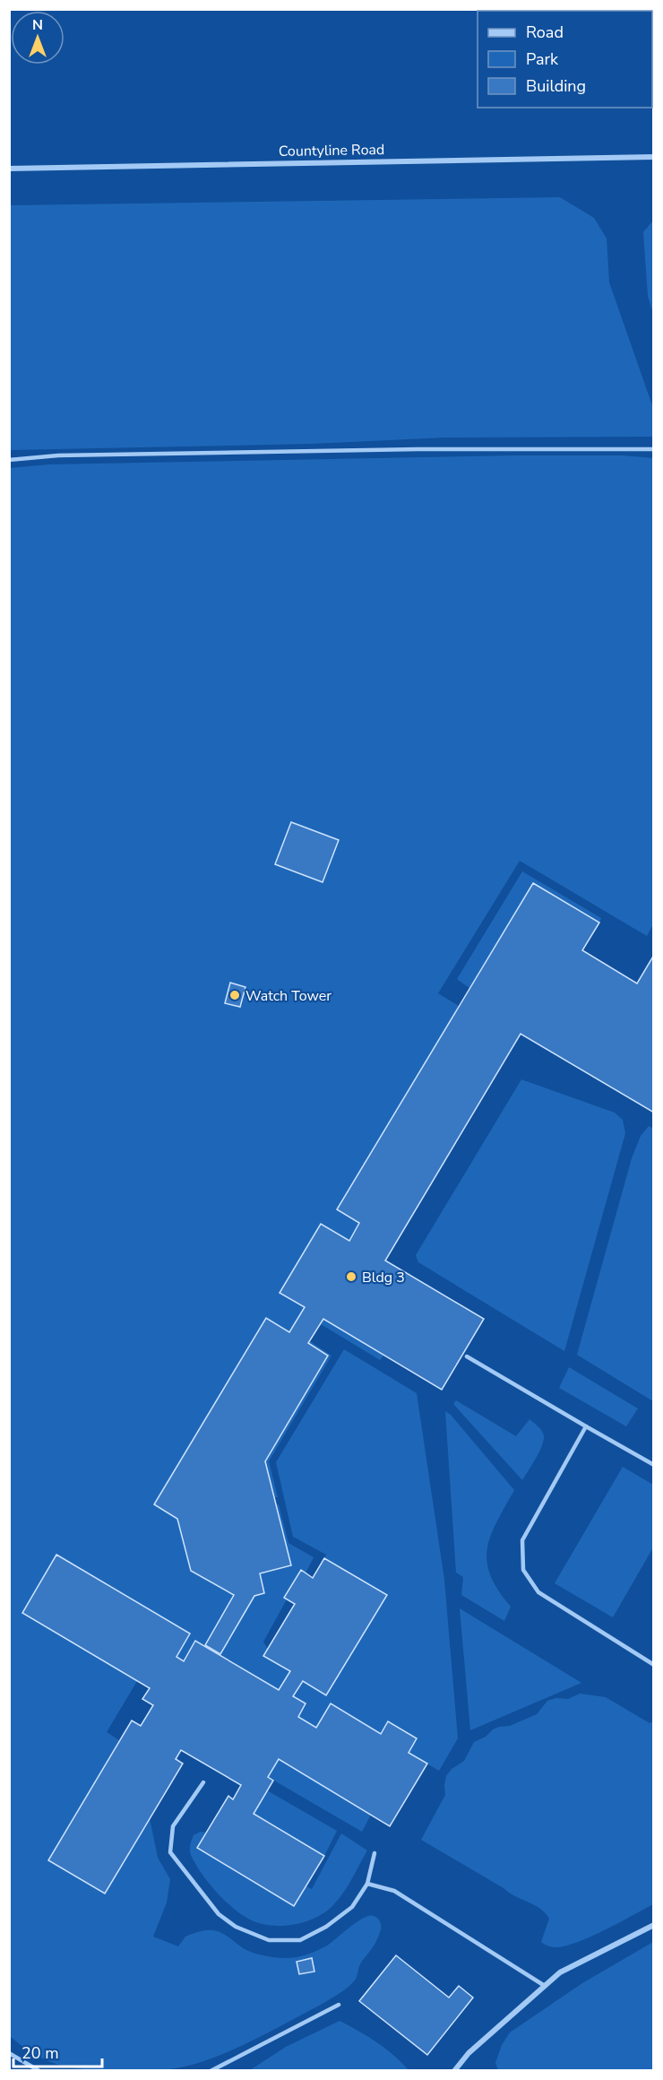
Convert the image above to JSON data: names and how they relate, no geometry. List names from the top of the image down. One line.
{"streets":{"street":["Countyline Road"]},"places":["Watch Tower","Bldg 3"],"legend":["Road","Park","Building"],"scale_bar":"20 m","north":"top"}
